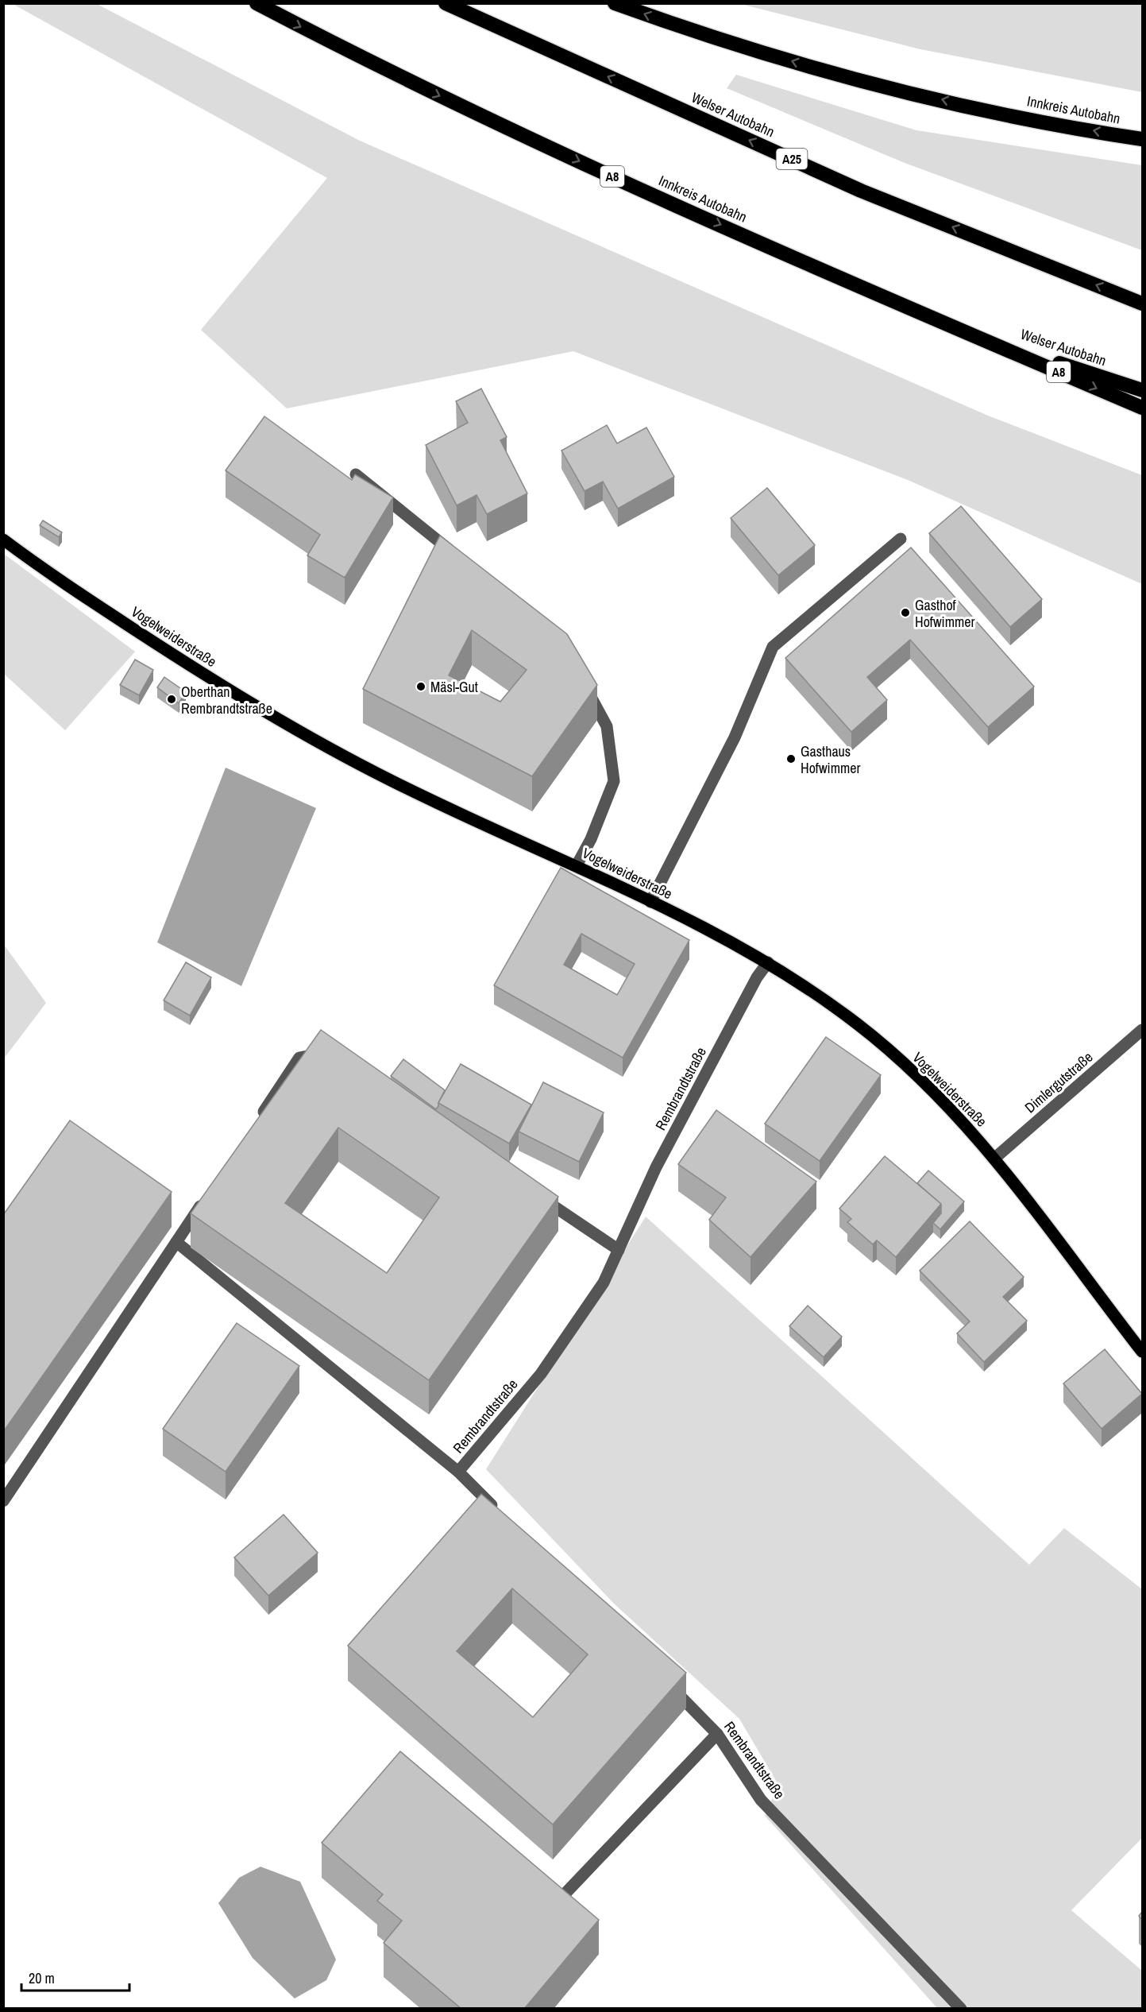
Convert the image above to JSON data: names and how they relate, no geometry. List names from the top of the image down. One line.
{"streets":{"highway":["Innkreis Autobahn","Welser Autobahn","A25","A8"],"main road":["Vogelweiderstraße"],"street":["Dimlergutstraße","Rembrandtstraße"]},"crossings":[["Innkreis Autobahn","Welser Autobahn"],["Vogelweiderstraße","Dimlergutstraße"],["Vogelweiderstraße","Rembrandtstraße"]],"one_way":["Welser Autobahn"],"places":["Gasthof Hofwimmer","Mäsl-Gut","Oberthan Rembrandtstraße","Gasthaus Hofwimmer"],"scale_bar":"20 m"}
